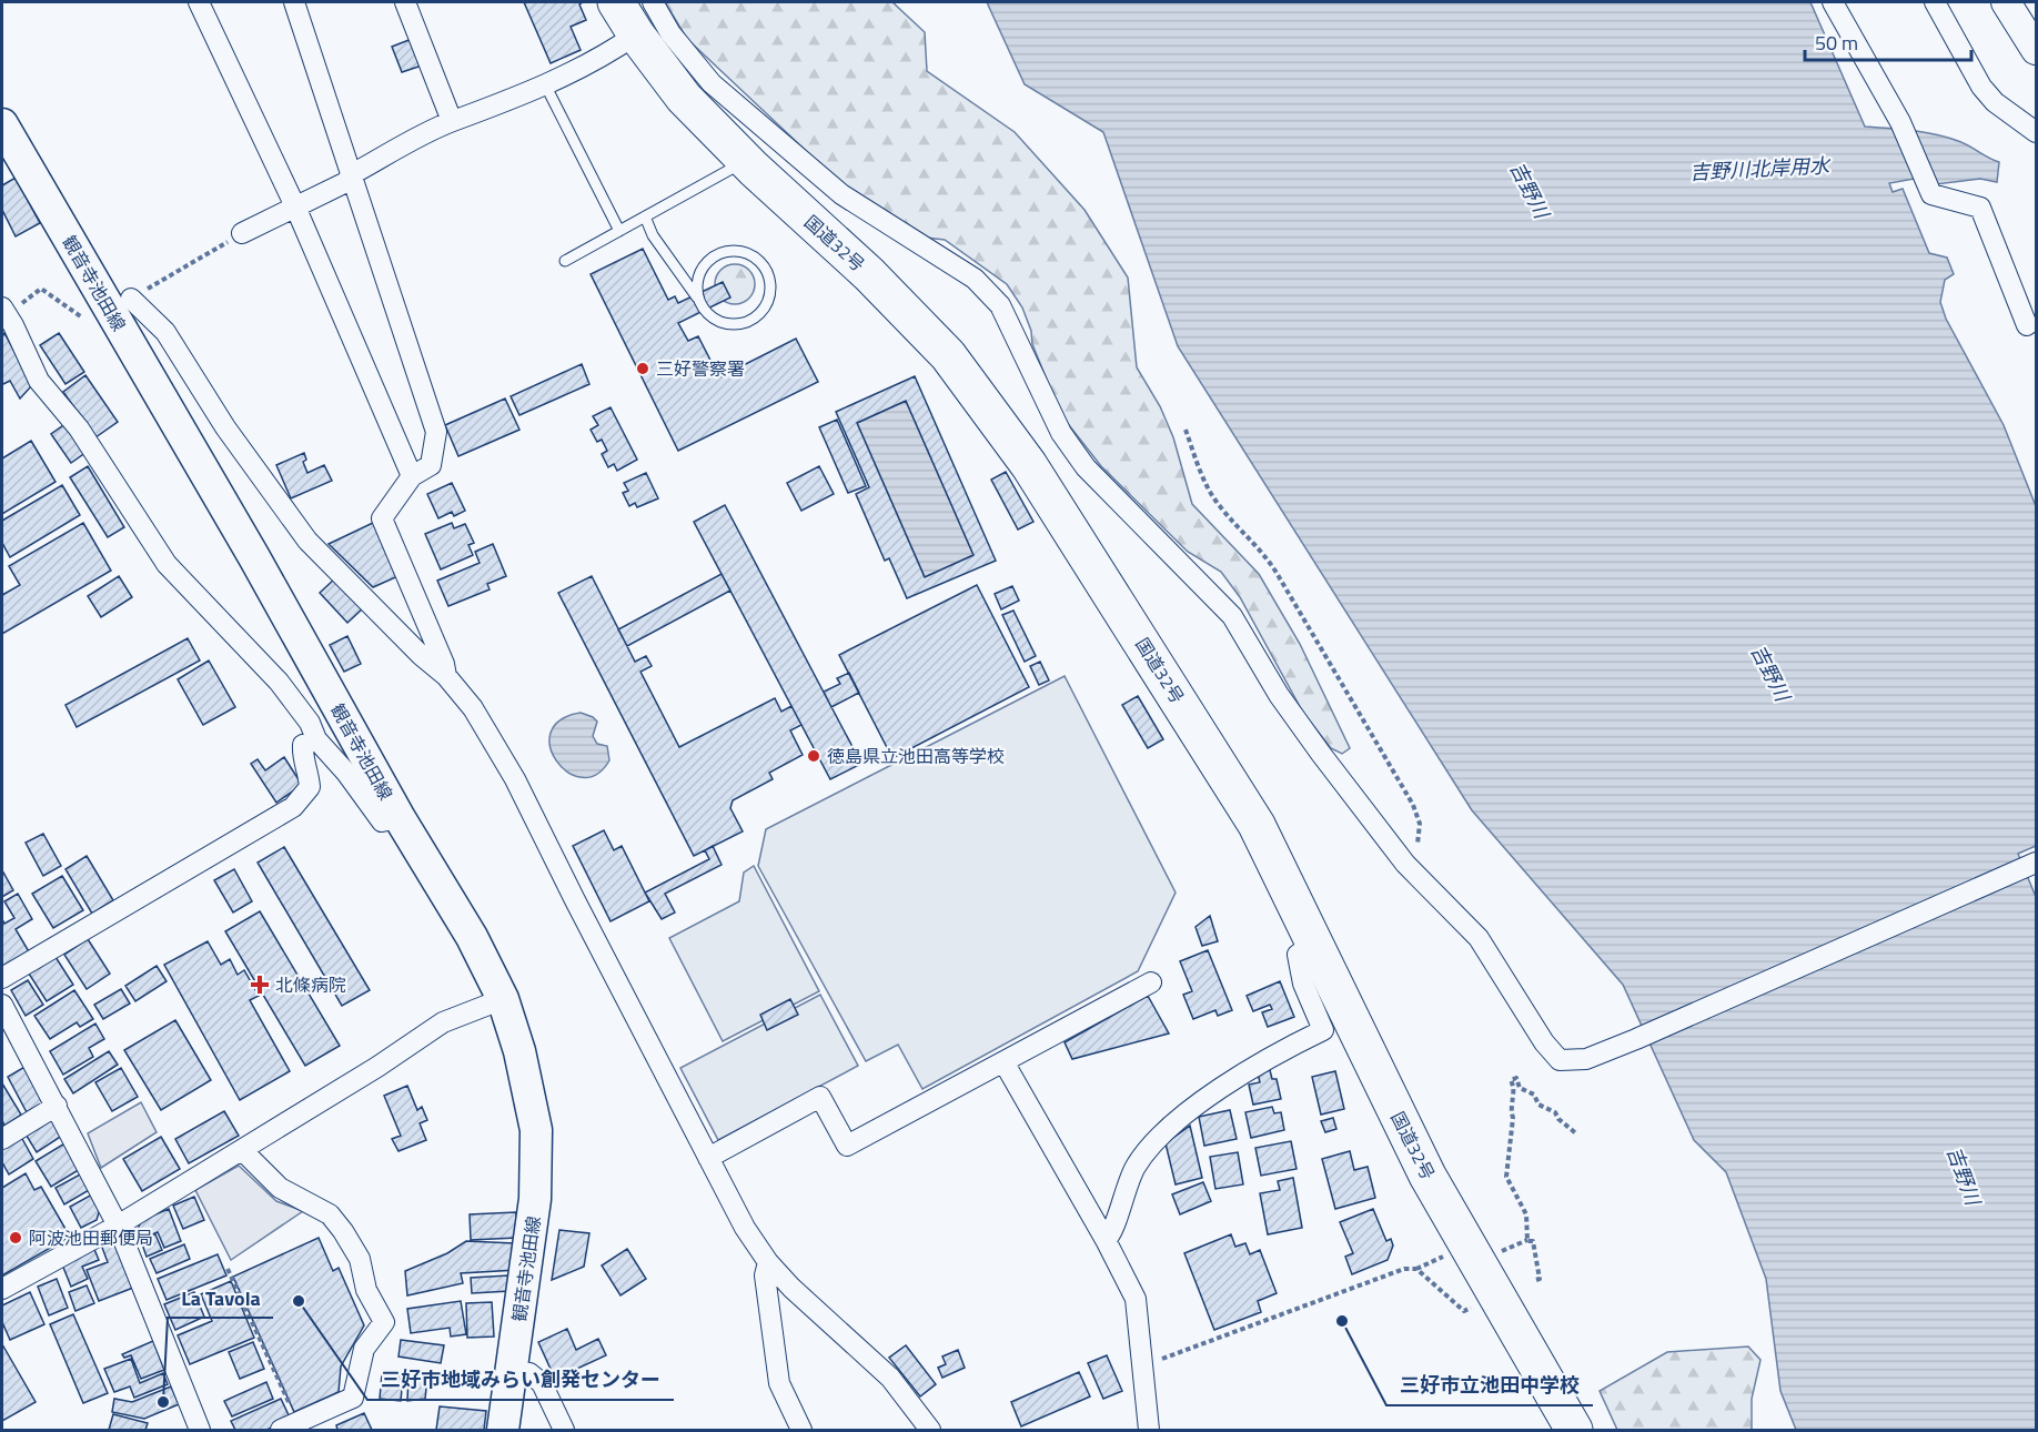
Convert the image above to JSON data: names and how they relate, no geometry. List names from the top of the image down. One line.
{"streets":{"highway":["国道32号"],"main road":["観音寺池田線"]},"water":["吉野川北岸用水","吉野川"],"places":{"other":["三好警察署","徳島県立池田高等学校","阿波池田郵便局","三好市地域みらい創発センター","三好市立池田中学校","La Tavola"],"health":["北條病院"]},"scale_bar":"50 m"}
